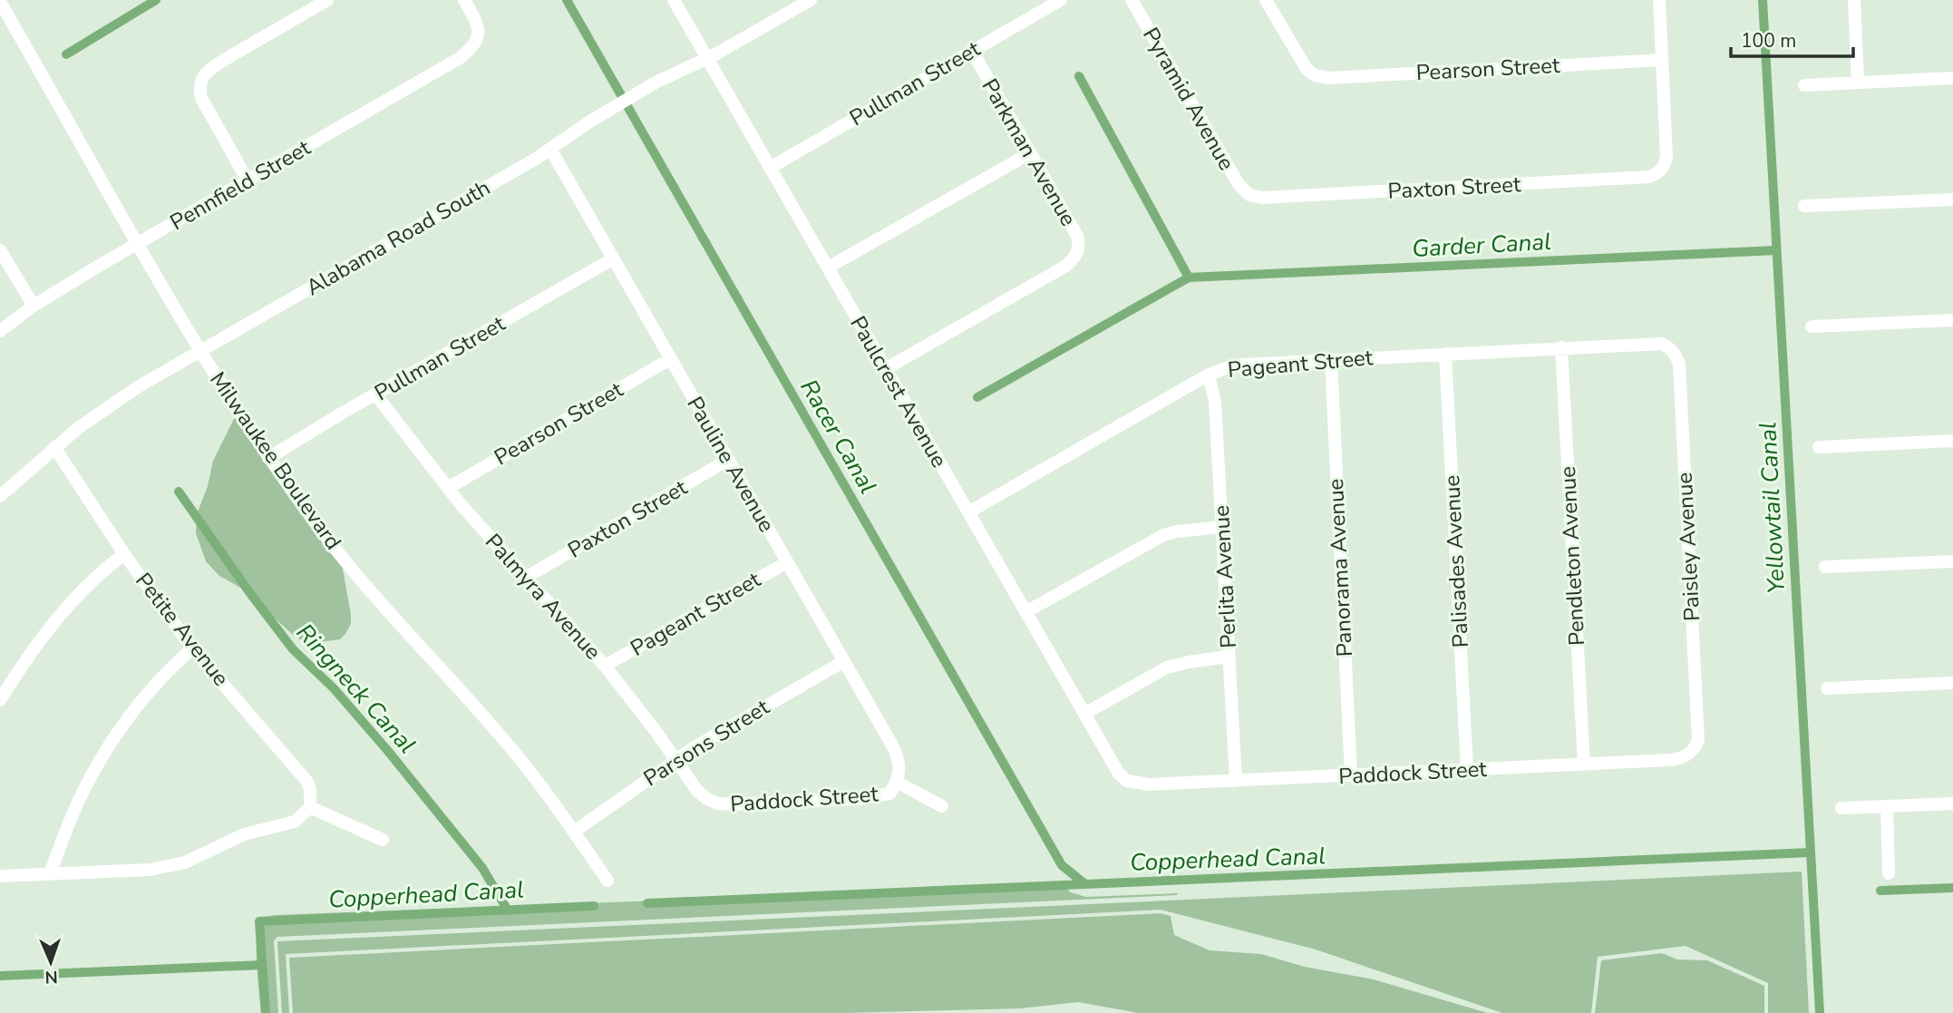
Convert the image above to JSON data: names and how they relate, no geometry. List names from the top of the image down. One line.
{"streets":{"street":["Pearson Street","Pullman Street","Pyramid Avenue","Parkman Avenue","Pennfield Street","Paxton Street","Alabama Road South","Pageant Street","Paulcrest Avenue","Milwaukee Boulevard","Pauline Avenue","Paisley Avenue","Pendleton Avenue","Palisades Avenue","Panorama Avenue","Perlita Avenue","Palmyra Avenue","Petite Avenue","Parsons Street","Paddock Street"]},"crossings":[["Pearson Street","Paxton Street"],["Pearson Street","Pauline Avenue"],["Pearson Street","Palmyra Avenue"],["Pullman Street","Parkman Avenue"],["Pullman Street","Paulcrest Avenue"],["Pullman Street","Milwaukee Boulevard"],["Pullman Street","Pauline Avenue"],["Pullman Street","Palmyra Avenue"],["Pyramid Avenue","Paxton Street"],["Parkman Avenue","Paulcrest Avenue"],["Pennfield Street","Milwaukee Boulevard"],["Paxton Street","Pauline Avenue"],["Paxton Street","Palmyra Avenue"],["Alabama Road South","Paulcrest Avenue"],["Alabama Road South","Milwaukee Boulevard"],["Alabama Road South","Pauline Avenue"],["Alabama Road South","Petite Avenue"],["Pageant Street","Paulcrest Avenue"],["Pageant Street","Pauline Avenue"],["Pageant Street","Paisley Avenue"],["Pageant Street","Pendleton Avenue"],["Pageant Street","Palisades Avenue"],["Pageant Street","Panorama Avenue"],["Pageant Street","Perlita Avenue"],["Pageant Street","Palmyra Avenue"],["Paulcrest Avenue","Paddock Street"],["Milwaukee Boulevard","Parsons Street"],["Pauline Avenue","Parsons Street"],["Pauline Avenue","Paddock Street"],["Paisley Avenue","Paddock Street"],["Pendleton Avenue","Paddock Street"],["Palisades Avenue","Paddock Street"],["Panorama Avenue","Paddock Street"],["Perlita Avenue","Paddock Street"],["Palmyra Avenue","Parsons Street"],["Palmyra Avenue","Paddock Street"]],"water":["Garder Canal","Racer Canal","Yellowtail Canal","Ringneck Canal","Copperhead Canal"],"scale_bar":"100 m","north":"bottom"}
